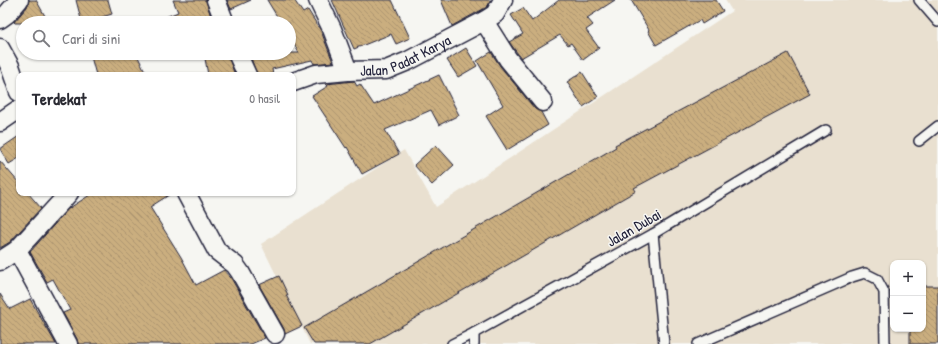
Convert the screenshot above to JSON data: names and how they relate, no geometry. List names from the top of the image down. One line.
{"streets":{"street":["Jalan Padat Karya"],"lane":["Jalan Dubai"]},"page":{"search":"Cari di sini","heading":["Terdekat","0 hasil"],"map_buttons":["+","−"]}}
